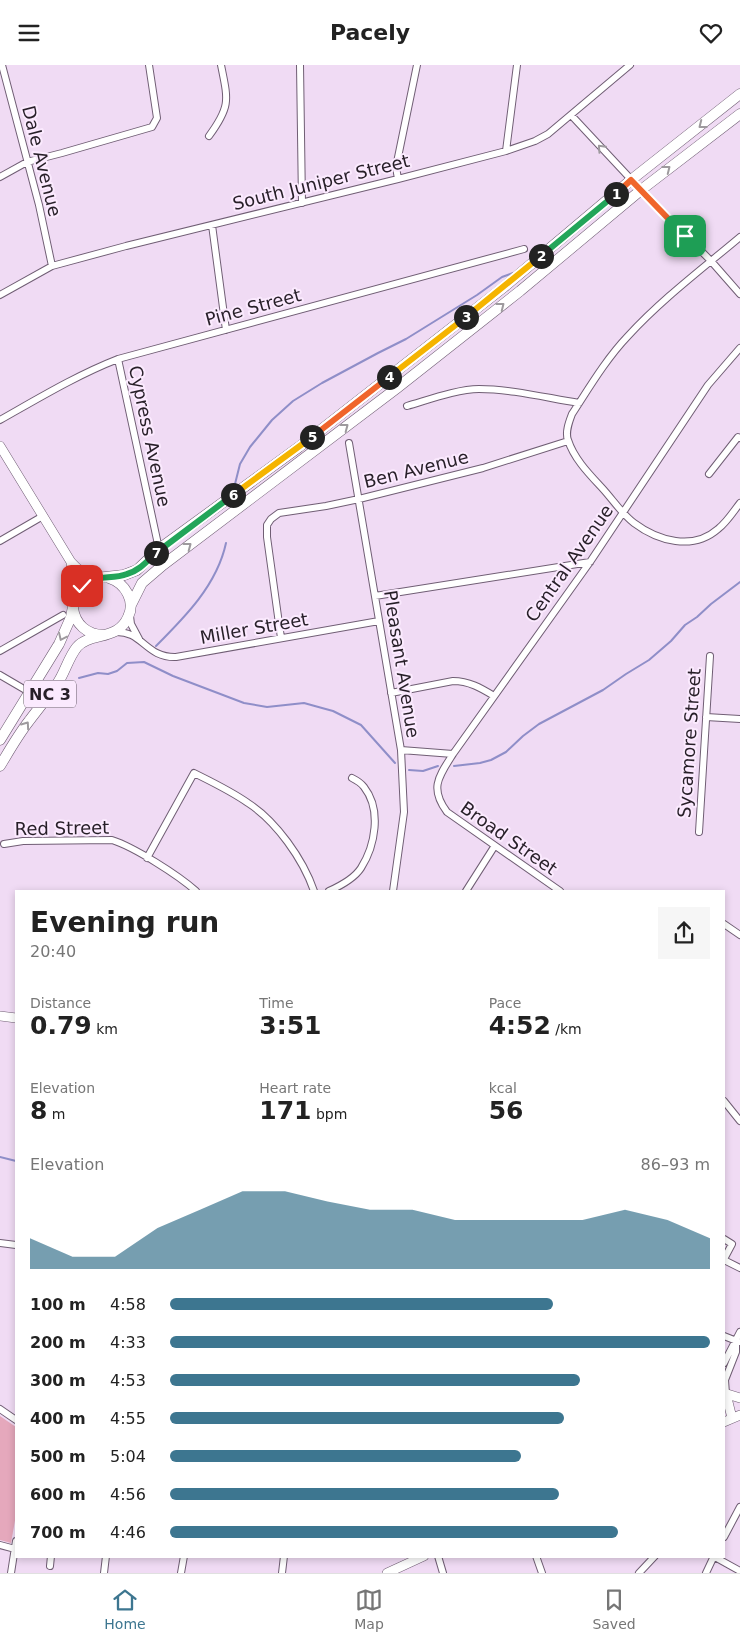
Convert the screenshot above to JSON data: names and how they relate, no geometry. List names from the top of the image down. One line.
{"streets":{"main road":["NC 3"],"street":["Dale Avenue","South Juniper Street","Pine Street","Cypress Avenue","Ben Avenue","Central Avenue","Miller Street","Pleasant Avenue","Sycamore Street","Red Street","Broad Street"]},"crossings":[["Dale Avenue","South Juniper Street"],["Pine Street","Cypress Avenue"],["Ben Avenue","Miller Street"],["Ben Avenue","Pleasant Avenue"],["Central Avenue","Broad Street"],["Miller Street","Pleasant Avenue"],["Miller Street","NC 3"]],"page":{"header":"Pacely","pins":["1","2","3","4","5","6","7"],"heading":["Evening run","20:40"],"stats":[["Distance","0.79 km"],["Time","3:51"],["Pace","4:52 /km"],["Elevation","8 m"],["Heart rate","171 bpm"],["kcal","56"]],"chart":["Elevation","86–93 m"],"list":[{"name":"100 m","note":"4:58"},{"name":"200 m","note":"4:33"},{"name":"300 m","note":"4:53"},{"name":"400 m","note":"4:55"},{"name":"500 m","note":"5:04"},{"name":"600 m","note":"4:56"},{"name":"700 m","note":"4:46"}],"tabs":["Home","Map","Saved"]}}
